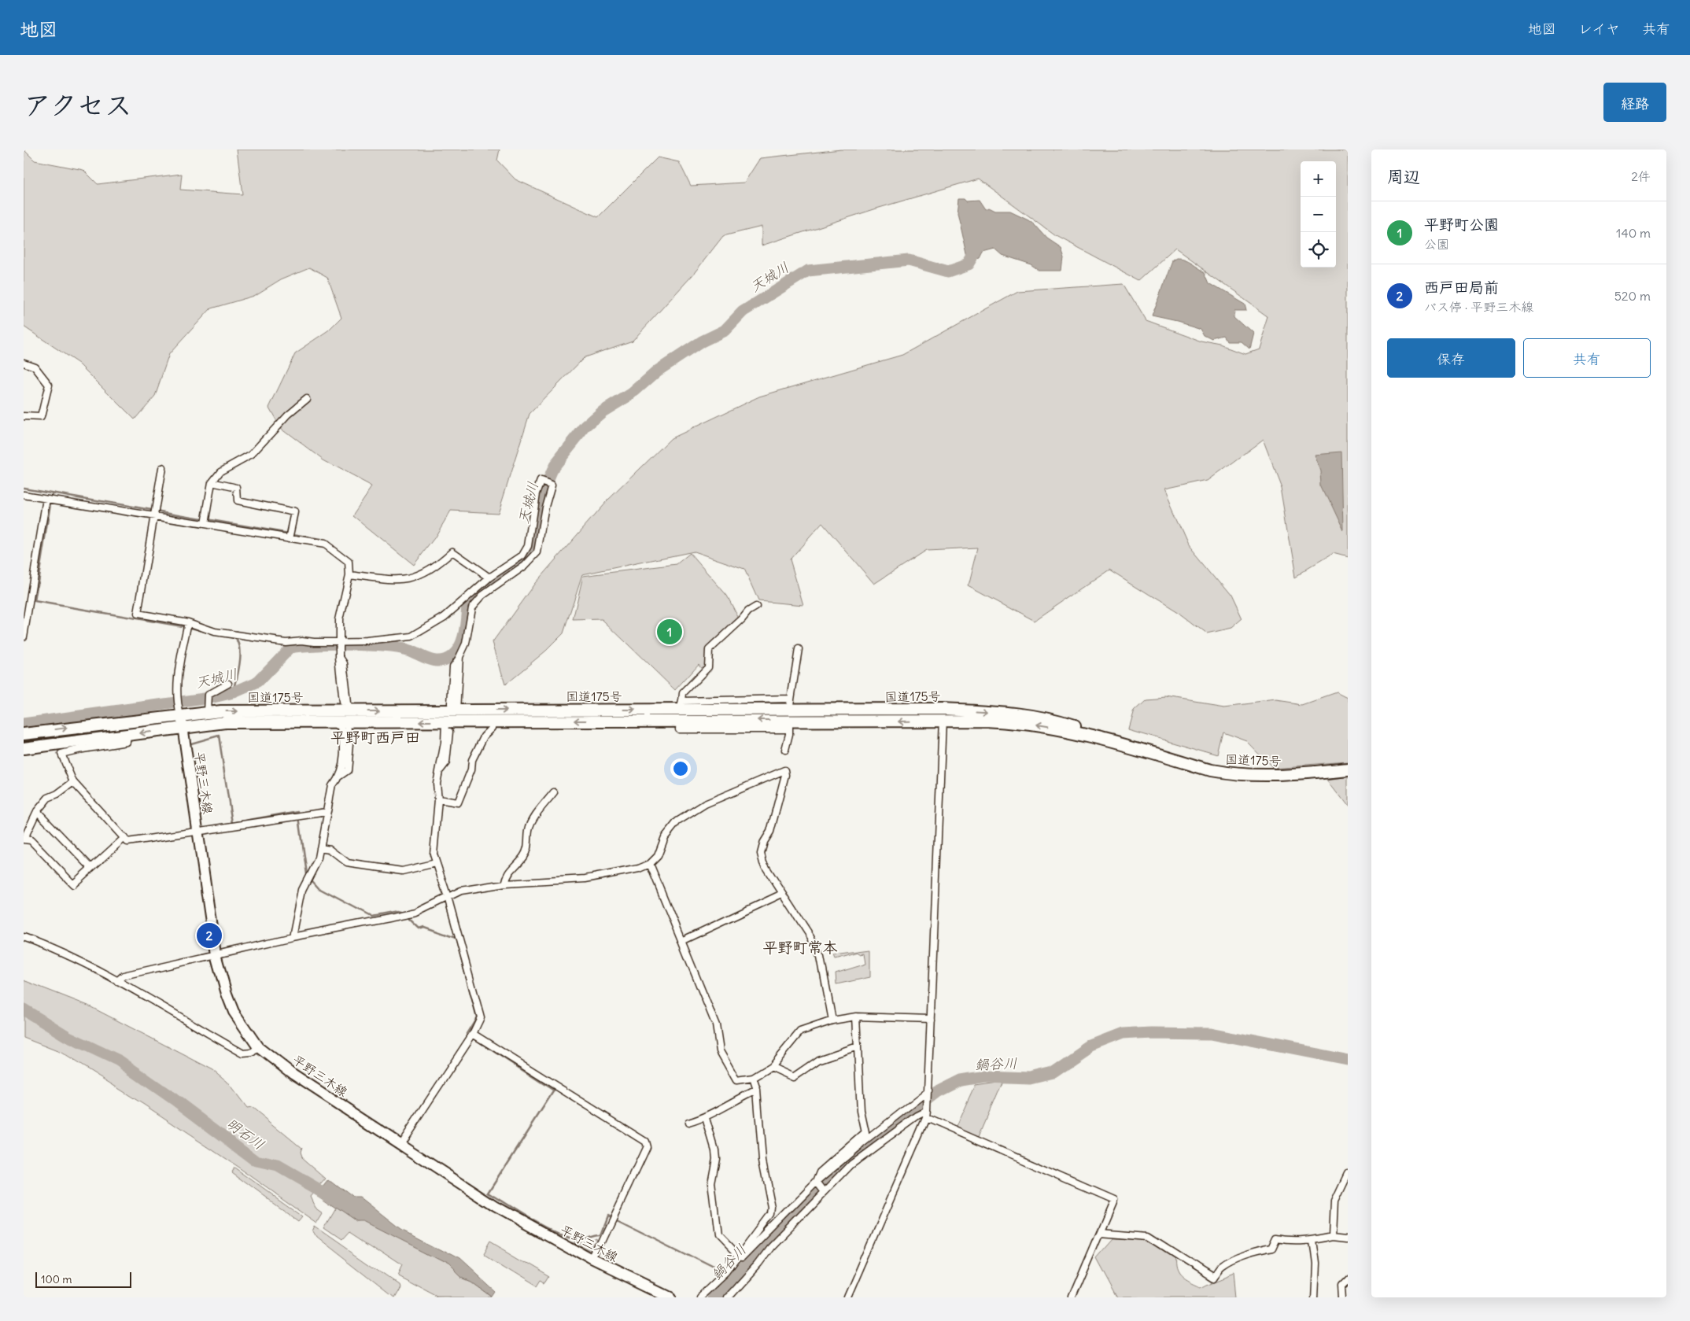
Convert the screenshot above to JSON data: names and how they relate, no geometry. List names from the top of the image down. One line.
{"streets":{"highway":["国道175号"],"main road":["平野三木線"]},"crossings":[["国道175号","平野三木線"]],"districts":["平野町西戸田","平野町常本"],"water":["天城川","鍋谷川","明石川"],"scale_bar":"100 m","page":{"header":"地図","nav":["地図","レイヤ","共有"],"title":"アクセス","buttons":["経路",["保存","共有"]],"heading":["周辺","2件"],"map_buttons":["+","−"],"list":[{"mark":"1","name":"平野町公園","note":"公園","value":"140 m"},{"mark":"2","name":"西戸田局前","note":"バス停 · 平野三木線","value":"520 m"}],"pins":["1","2"],"scale":"100 m"}}
